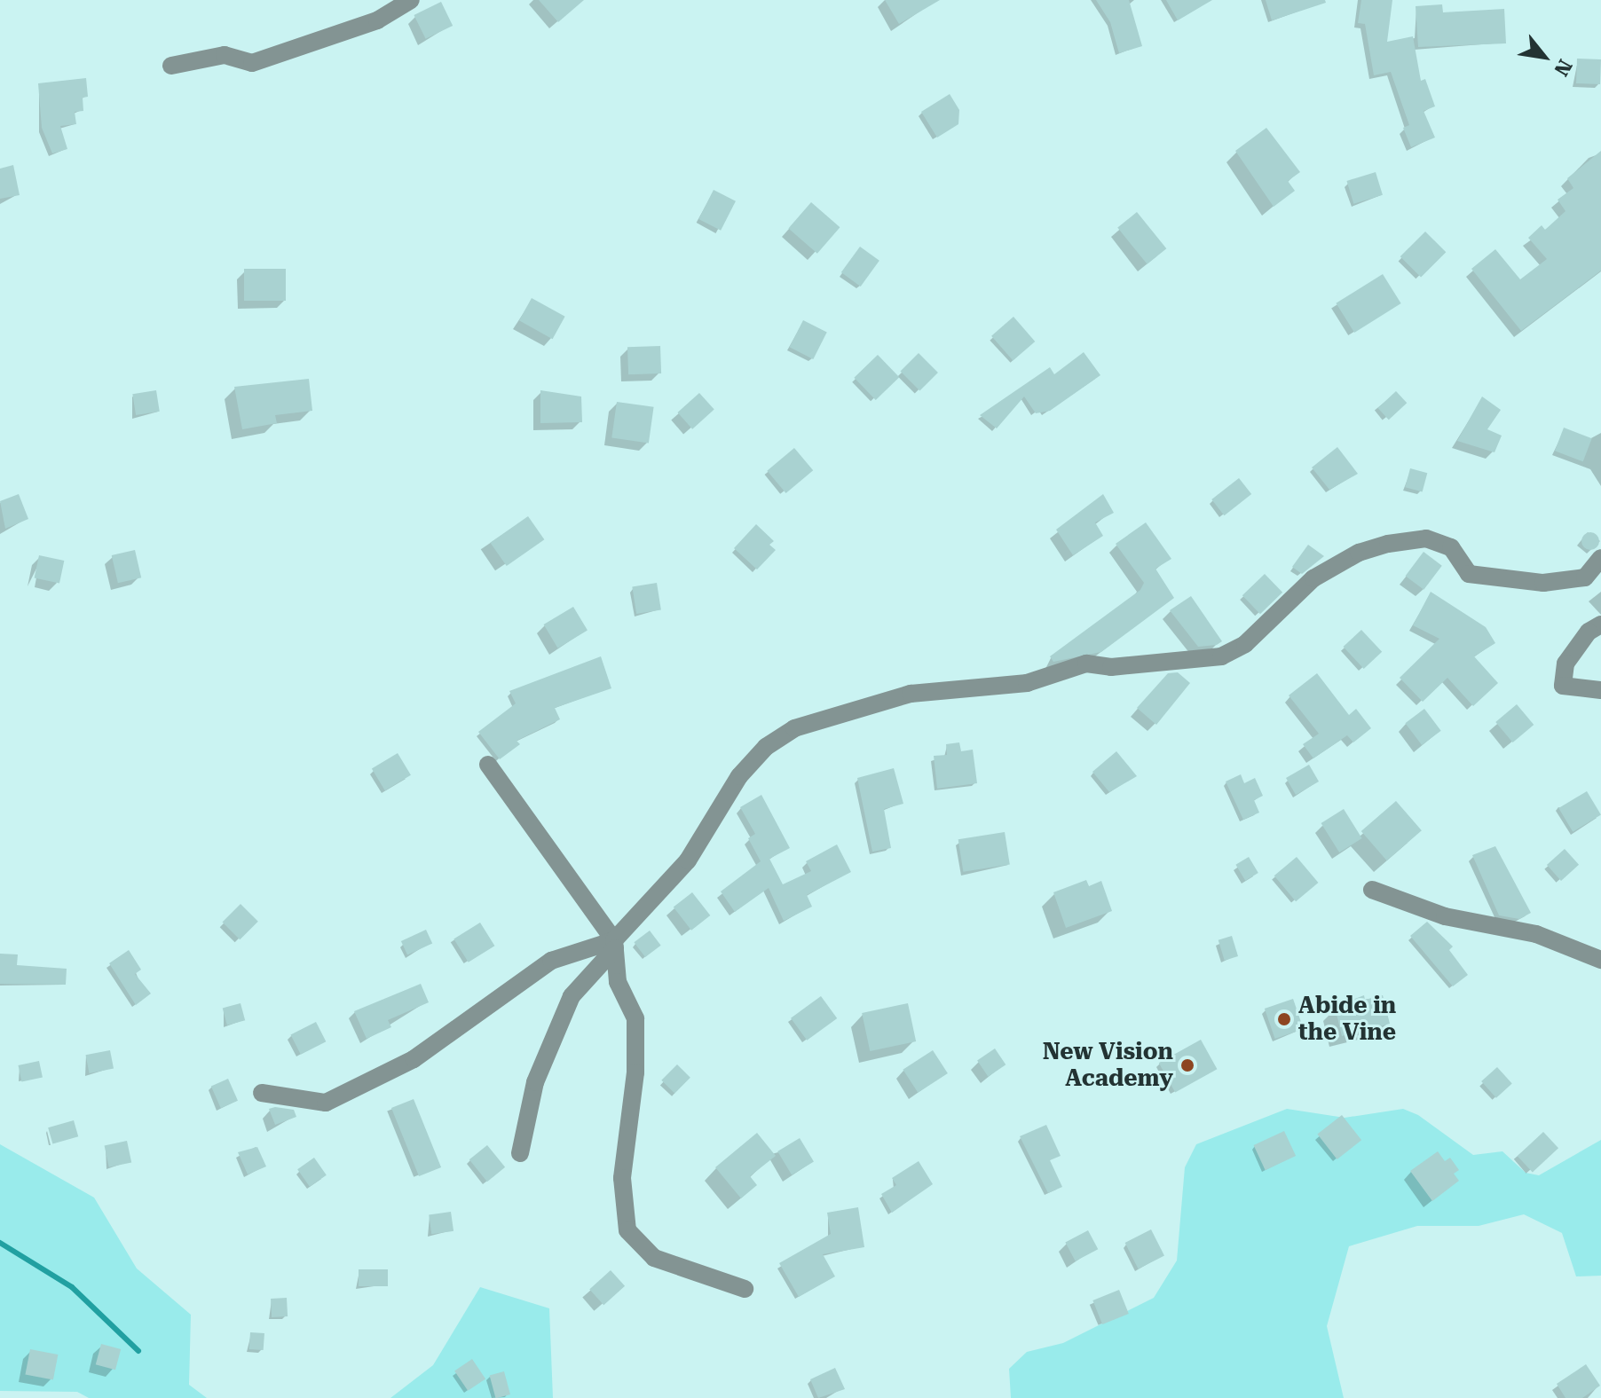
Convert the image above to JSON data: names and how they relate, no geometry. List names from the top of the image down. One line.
{"places":["Abide in the Vine","New Vision Academy"],"north":"bottom right"}
